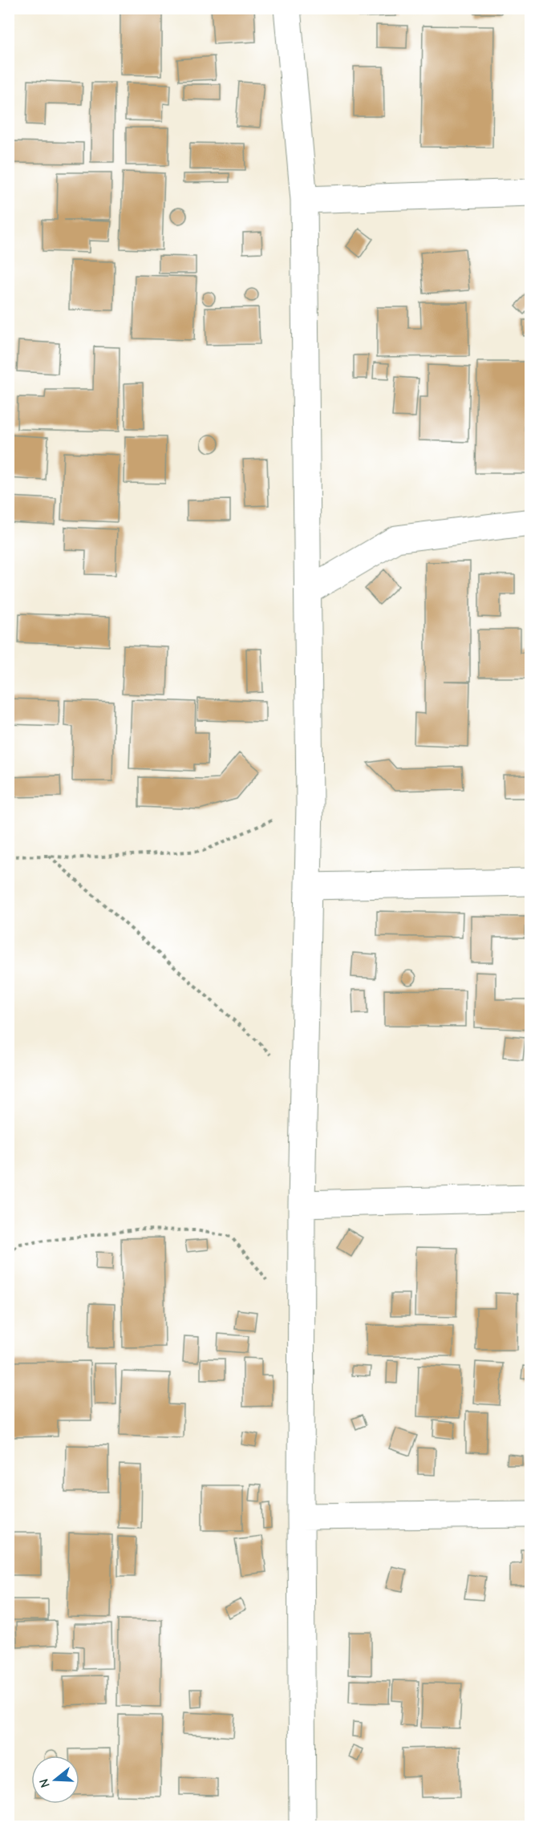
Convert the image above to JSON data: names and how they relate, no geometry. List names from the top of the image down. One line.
{"north":"left"}
